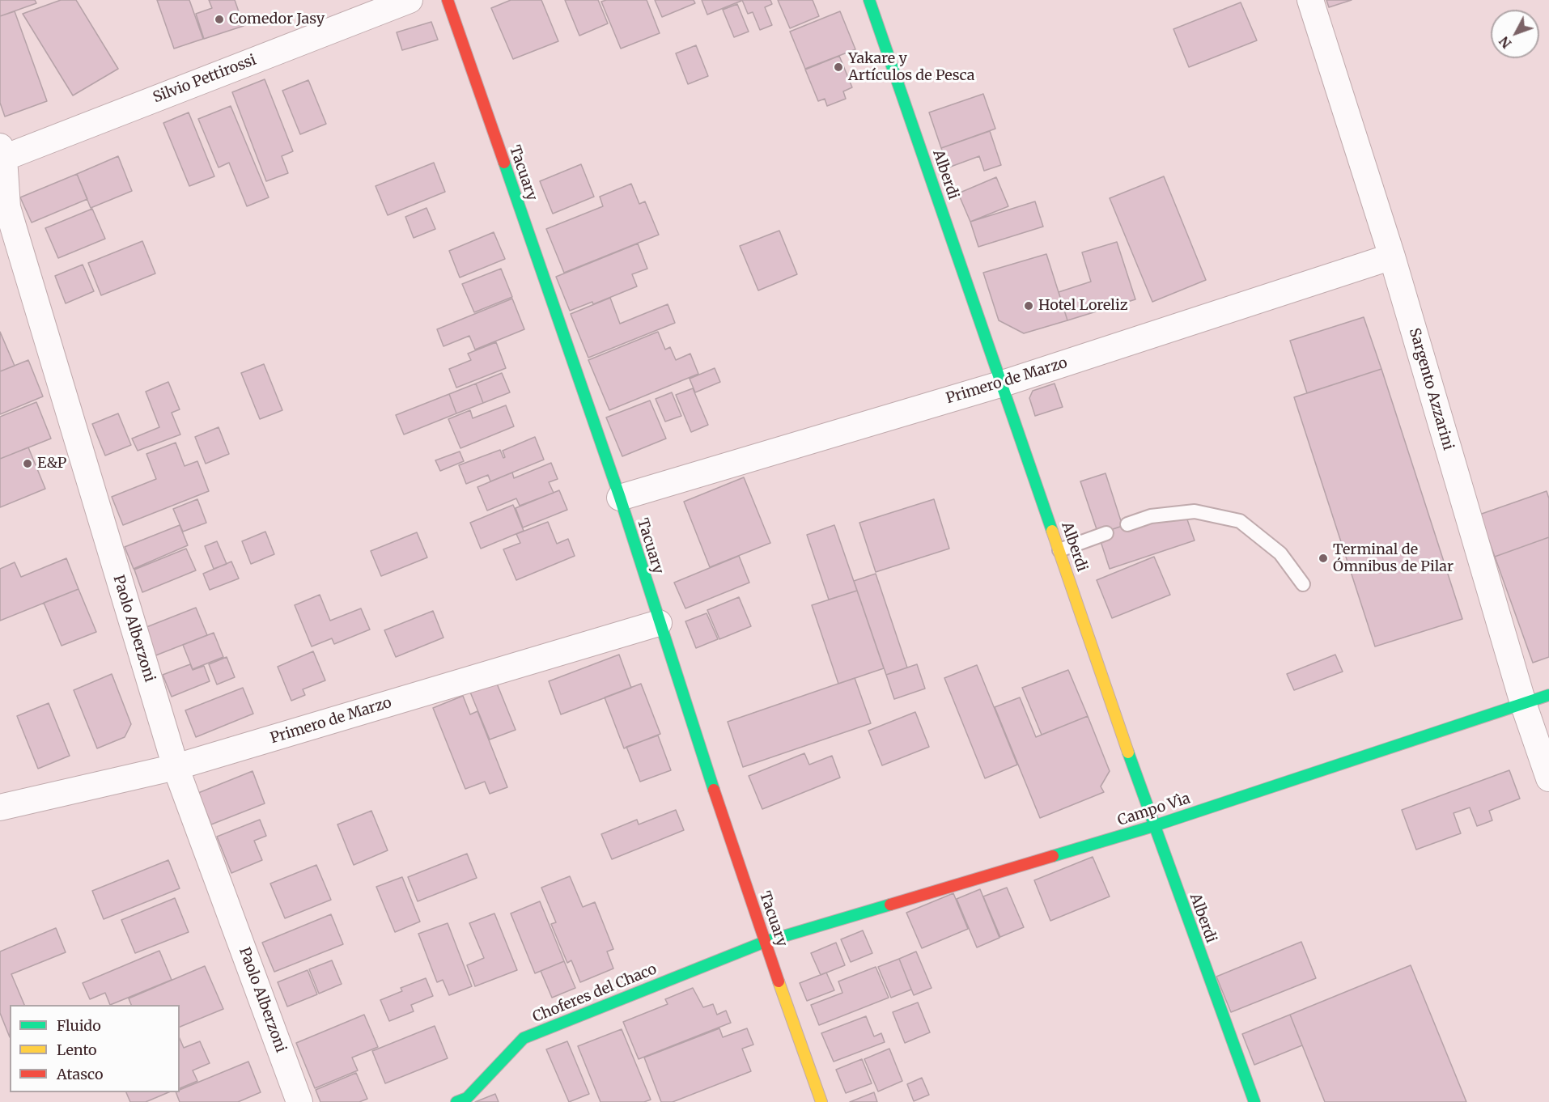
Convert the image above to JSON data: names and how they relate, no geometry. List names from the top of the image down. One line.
{"streets":{"street":["Silvio Pettirossi","Tacuary","Alberdi","Primero de Marzo","Sargento Azzarini","Paolo Alberzoni","Campo Vìa","Choferes del Chaco"]},"crossings":[["Silvio Pettirossi","Paolo Alberzoni"],["Tacuary","Primero de Marzo"],["Tacuary","Campo Vìa"],["Tacuary","Choferes del Chaco"],["Alberdi","Primero de Marzo"],["Alberdi","Campo Vìa"],["Primero de Marzo","Sargento Azzarini"],["Primero de Marzo","Paolo Alberzoni"],["Sargento Azzarini","Campo Vìa"],["Campo Vìa","Choferes del Chaco"]],"places":["Comedor Jasy","Yakare y Artículos de Pesca","Hotel Loreliz","E&P","Terminal de Ómnibus de Pilar"],"legend":["Fluido","Lento","Atasco"],"north":"bottom left"}
